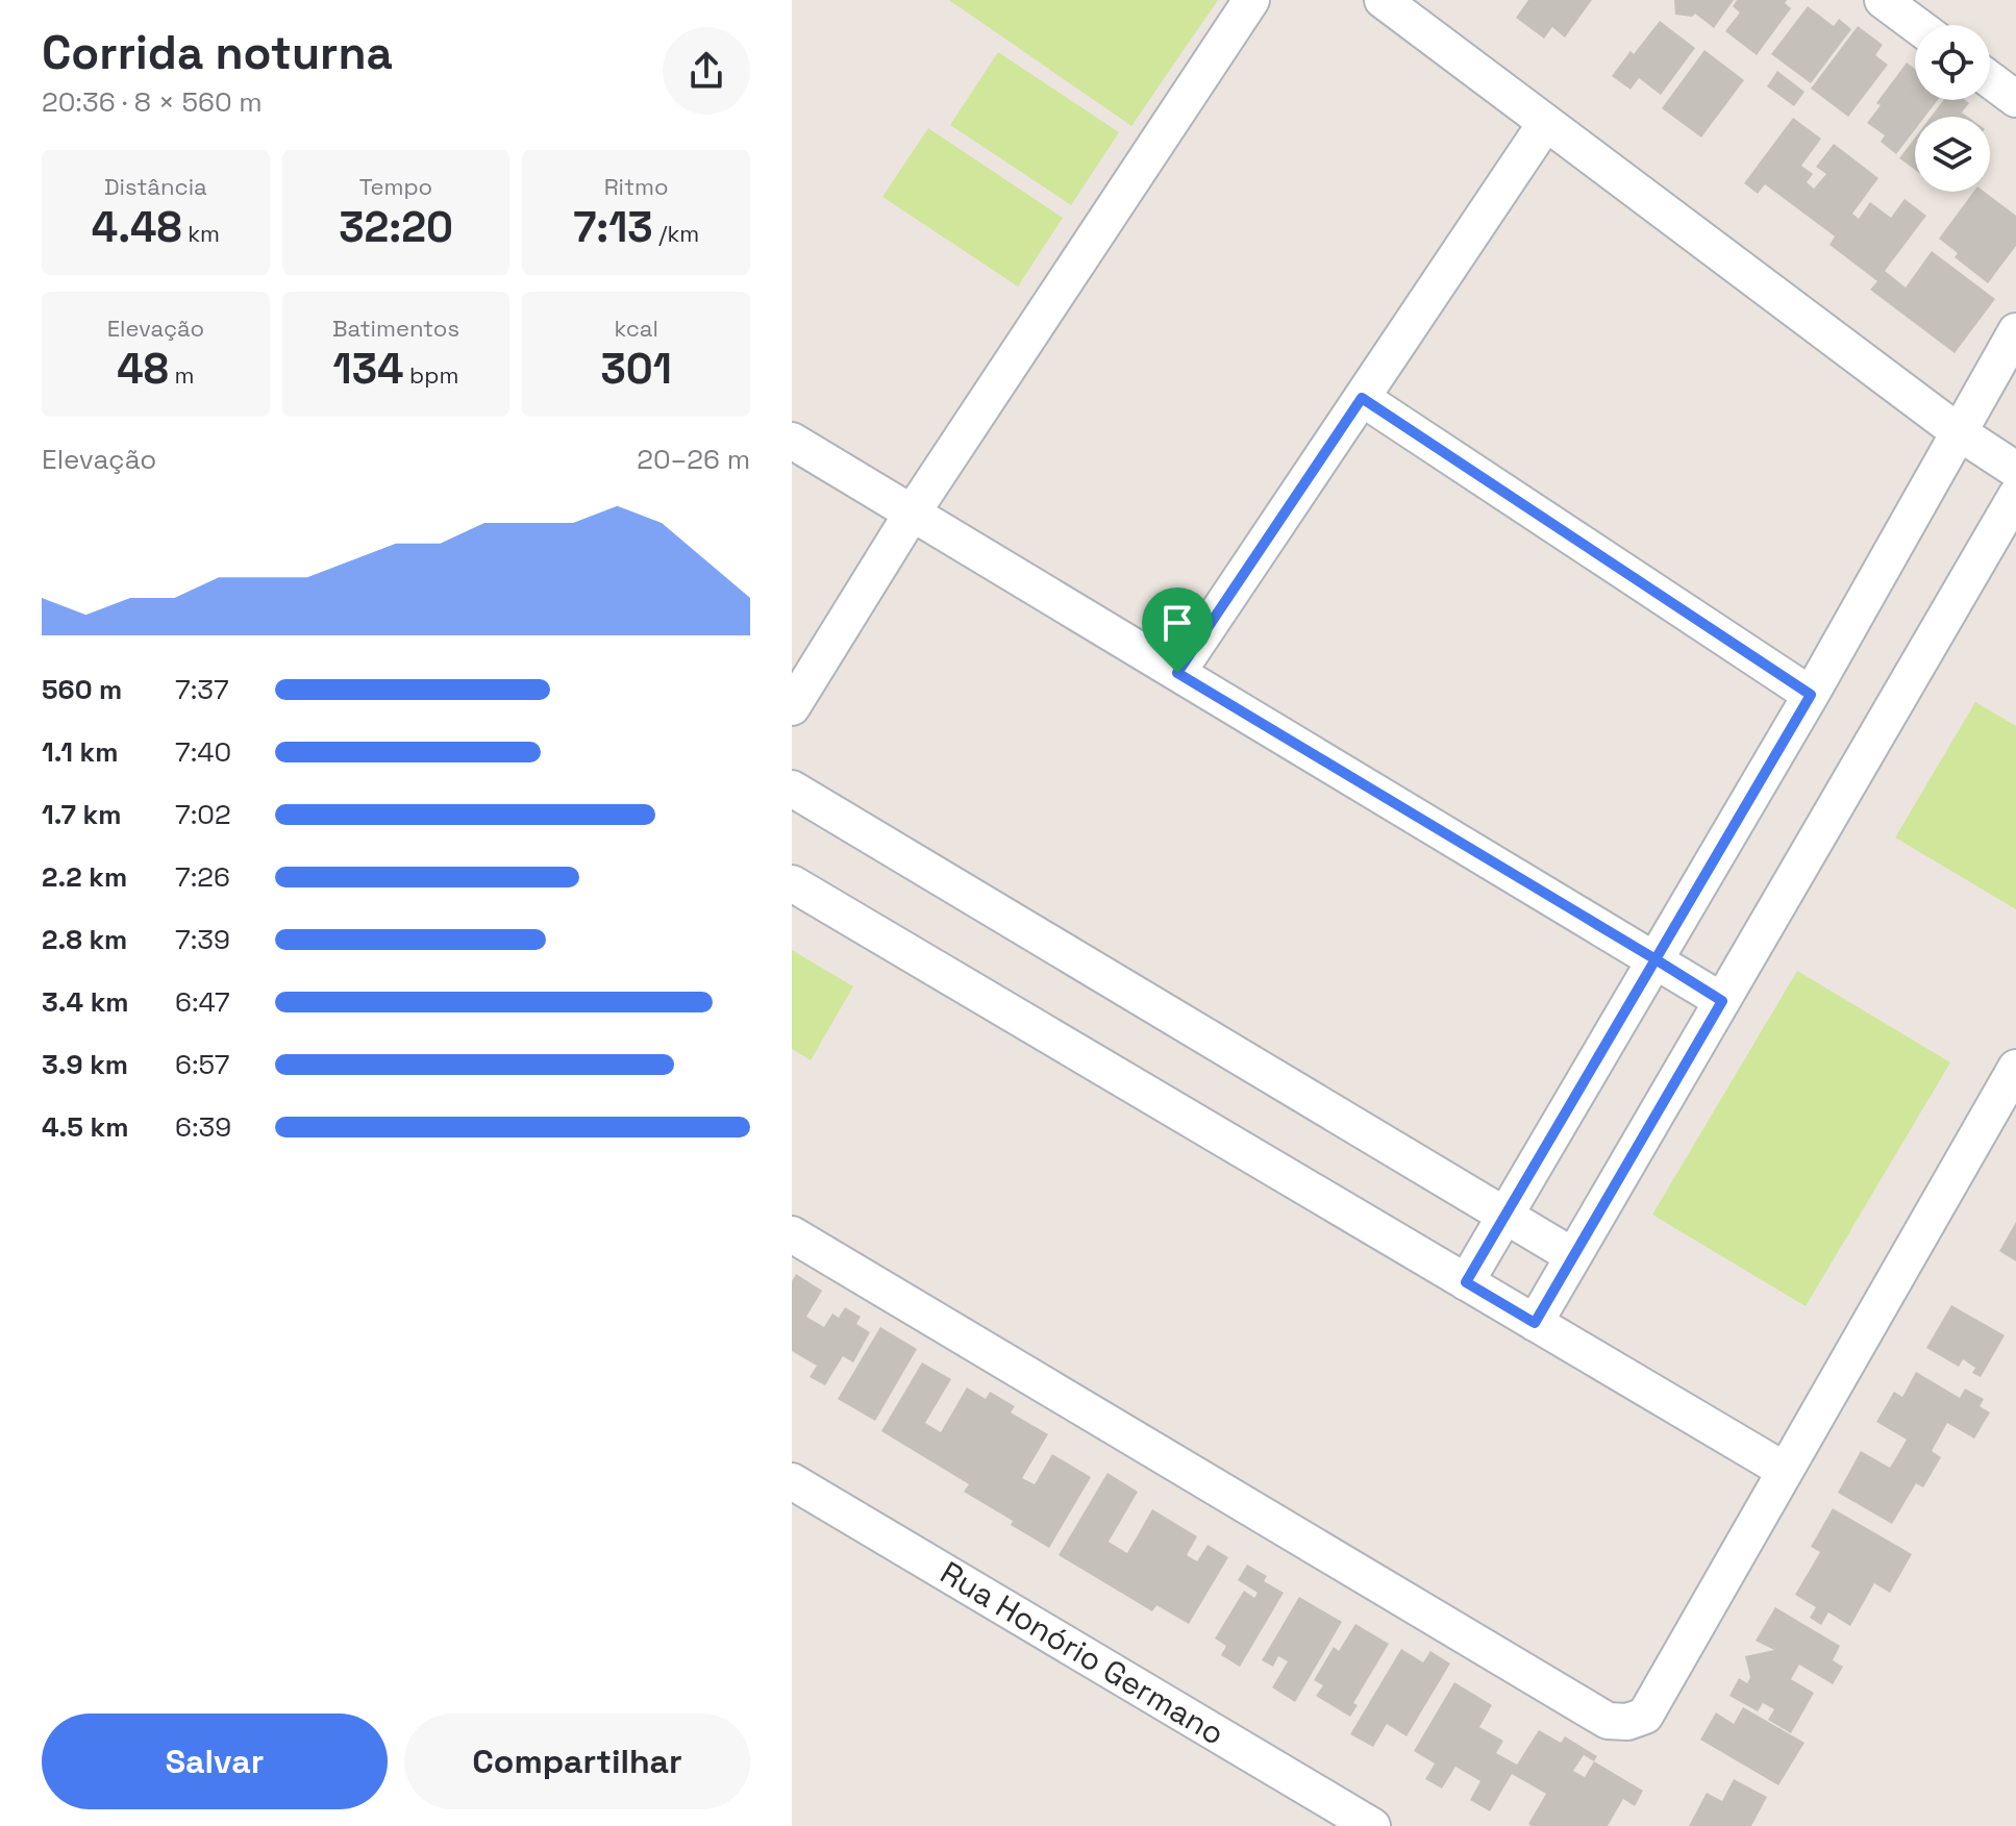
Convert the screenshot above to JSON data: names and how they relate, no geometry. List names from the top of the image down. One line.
{"streets":{"street":["Rua Honório Germano"]},"page":{"heading":["Corrida noturna","20:36 · 8 × 560 m"],"stats":[["Distância","4.48 km"],["Tempo","32:20"],["Ritmo","7:13 /km"],["Elevação","48 m"],["Batimentos","134 bpm"],["kcal","301"]],"chart":["Elevação","20–26 m"],"list":[{"name":"560 m","note":"7:37"},{"name":"1.1 km","note":"7:40"},{"name":"1.7 km","note":"7:02"},{"name":"2.2 km","note":"7:26"},{"name":"2.8 km","note":"7:39"},{"name":"3.4 km","note":"6:47"},{"name":"3.9 km","note":"6:57"},{"name":"4.5 km","note":"6:39"}],"buttons":["Salvar","Compartilhar"]}}
